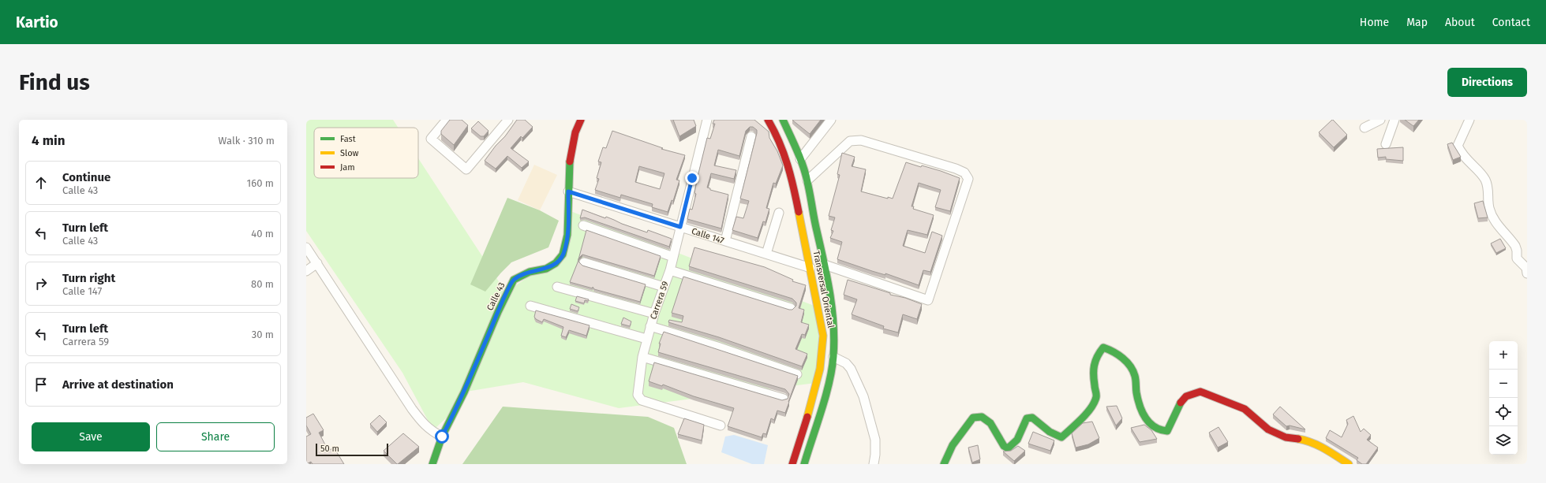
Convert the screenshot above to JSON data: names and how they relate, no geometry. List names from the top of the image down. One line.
{"streets":{"main road":["Transversal Oriental","Calle 43"],"street":["Calle 147","Carrera 59"]},"crossings":[["Calle 147","Transversal Oriental"],["Calle 147","Calle 43"],["Calle 147","Carrera 59"]],"legend":["Fast","Slow","Jam"],"scale_bar":"50 m","page":{"header":"Kartio","nav":["Home","Map","About","Contact"],"buttons":["Directions",["Save","Share"]],"title":"Find us","heading":["4 min","Walk · 310 m"],"list":[["Continue","Calle 43","160 m"],["Turn left","Calle 43","40 m"],["Turn right","Calle 147","80 m"],["Turn left","Carrera 59","30 m"],"Arrive at destination"],"map_buttons":["+","−"],"scale":"50 m"}}
